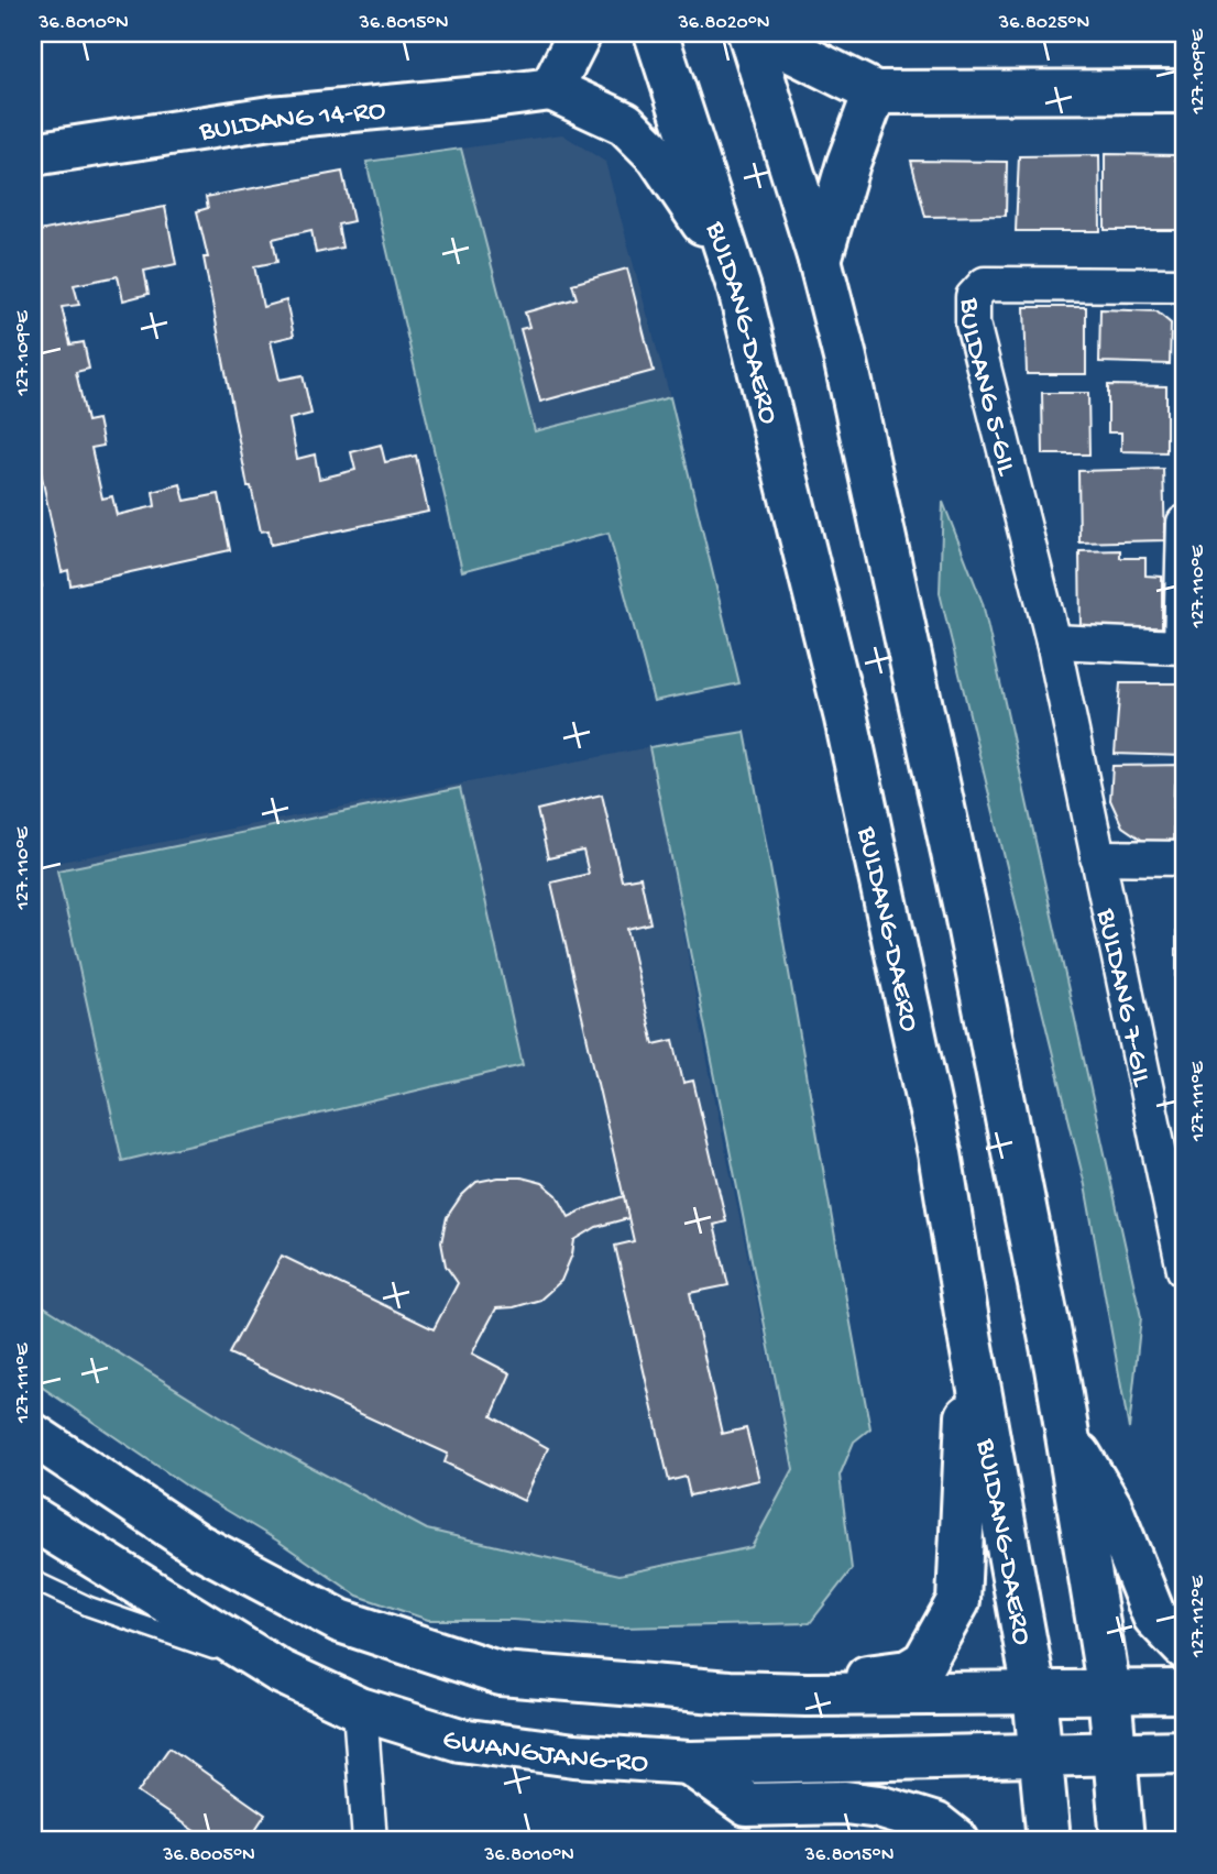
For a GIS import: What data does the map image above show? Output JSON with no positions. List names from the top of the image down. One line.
{"streets":{"main road":["BULDANG 14-RO","BULDANG-DAERO","GWANGJANG-RO"],"street":["BULDANG 5-GIL","BULDANG 7-GIL"]},"crossings":[["BULDANG-DAERO","GWANGJANG-RO"],["BULDANG 5-GIL","BULDANG 7-GIL"]],"coordinates":["36.8010°N","36.8015°N","36.8020°N","36.8025°N","127.109°E","127.110°E","127.111°E","127.112°E","36.8005°N"]}
